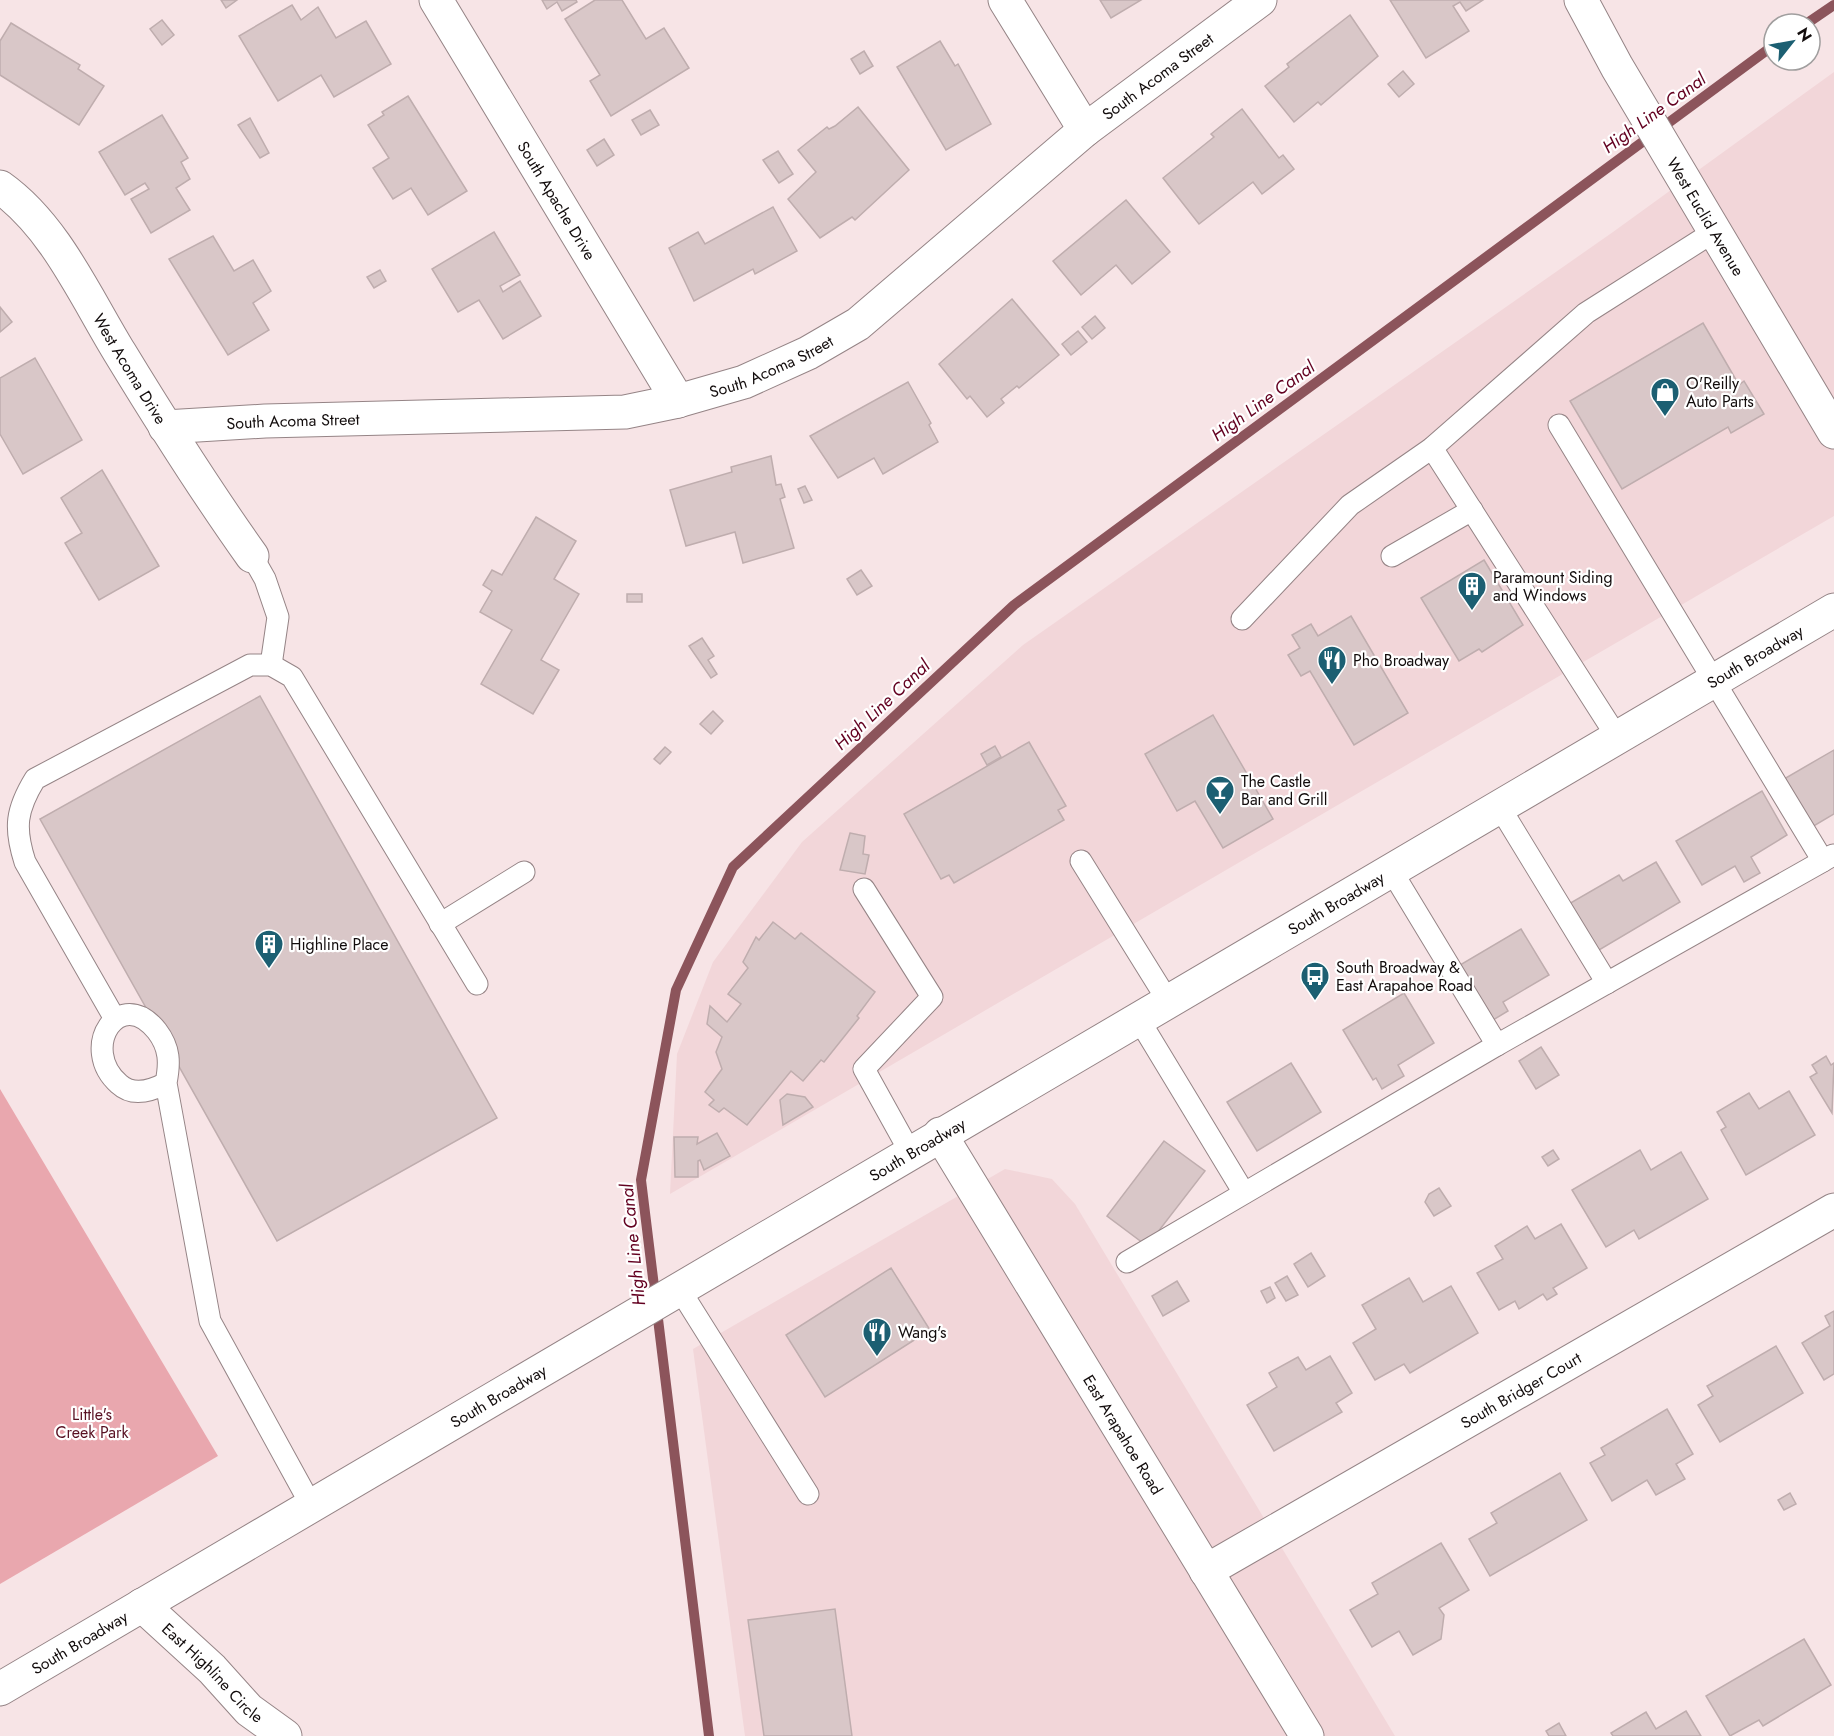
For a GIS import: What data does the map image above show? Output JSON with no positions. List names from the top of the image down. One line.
{"streets":{"street":["South Acoma Street","South Apache Drive","West Euclid Avenue","West Acoma Drive","South Broadway","South Bridger Court","East Arapahoe Road","East Highline Circle"]},"crossings":[["South Acoma Street","South Apache Drive"],["South Acoma Street","West Acoma Drive"],["South Broadway","East Arapahoe Road"],["South Broadway","East Highline Circle"],["South Bridger Court","East Arapahoe Road"]],"water":["High Line Canal"],"parks":["Little's Creek Park"],"places":{"shop":["O'Reilly Auto Parts"],"building":["Paramount Siding and Windows","Highline Place"],"restaurant":["Pho Broadway","Wang's"],"bar":["The Castle Bar and Grill"],"bus stop":["South Broadway & East Arapahoe Road"]},"north":"top right"}
